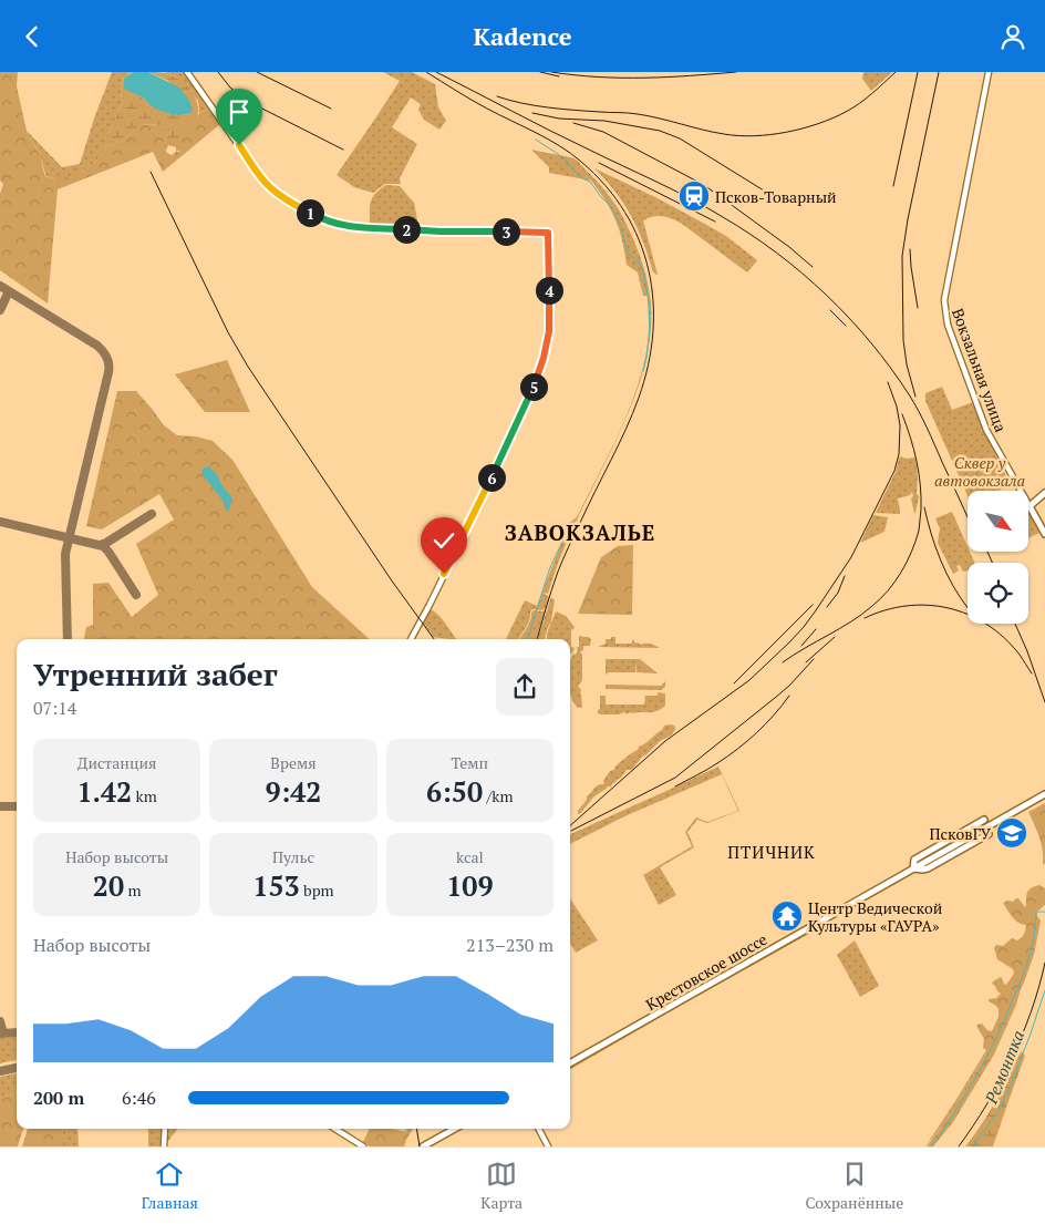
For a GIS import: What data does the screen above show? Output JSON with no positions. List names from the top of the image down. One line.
{"streets":{"main road":["Вокзальная улица","Крестовское шоссе"]},"districts":["ЗАВОКЗАЛЬЕ","ПТИЧНИК"],"water":["Ремонтка"],"parks":["Сквер у автовокзала"],"places":{"station":["Псков-Товарный"],"school or university":["ПсковГУ"],"temple":["Центр Ведической Культуры «ГАУРА»"]},"north":"bottom right","page":{"header":"Kadence","pins":["1","2","3","4","5","6"],"heading":["Утренний забег","07:14"],"stats":[["Дистанция","1.42 km"],["Время","9:42"],["Темп","6:50 /km"],["Набор высоты","20 m"],["Пульс","153 bpm"],["kcal","109"]],"chart":["Набор высоты","213–230 m"],"list":[{"name":"200 m","note":"6:46"}],"tabs":["Главная","Карта","Сохранённые"]}}
